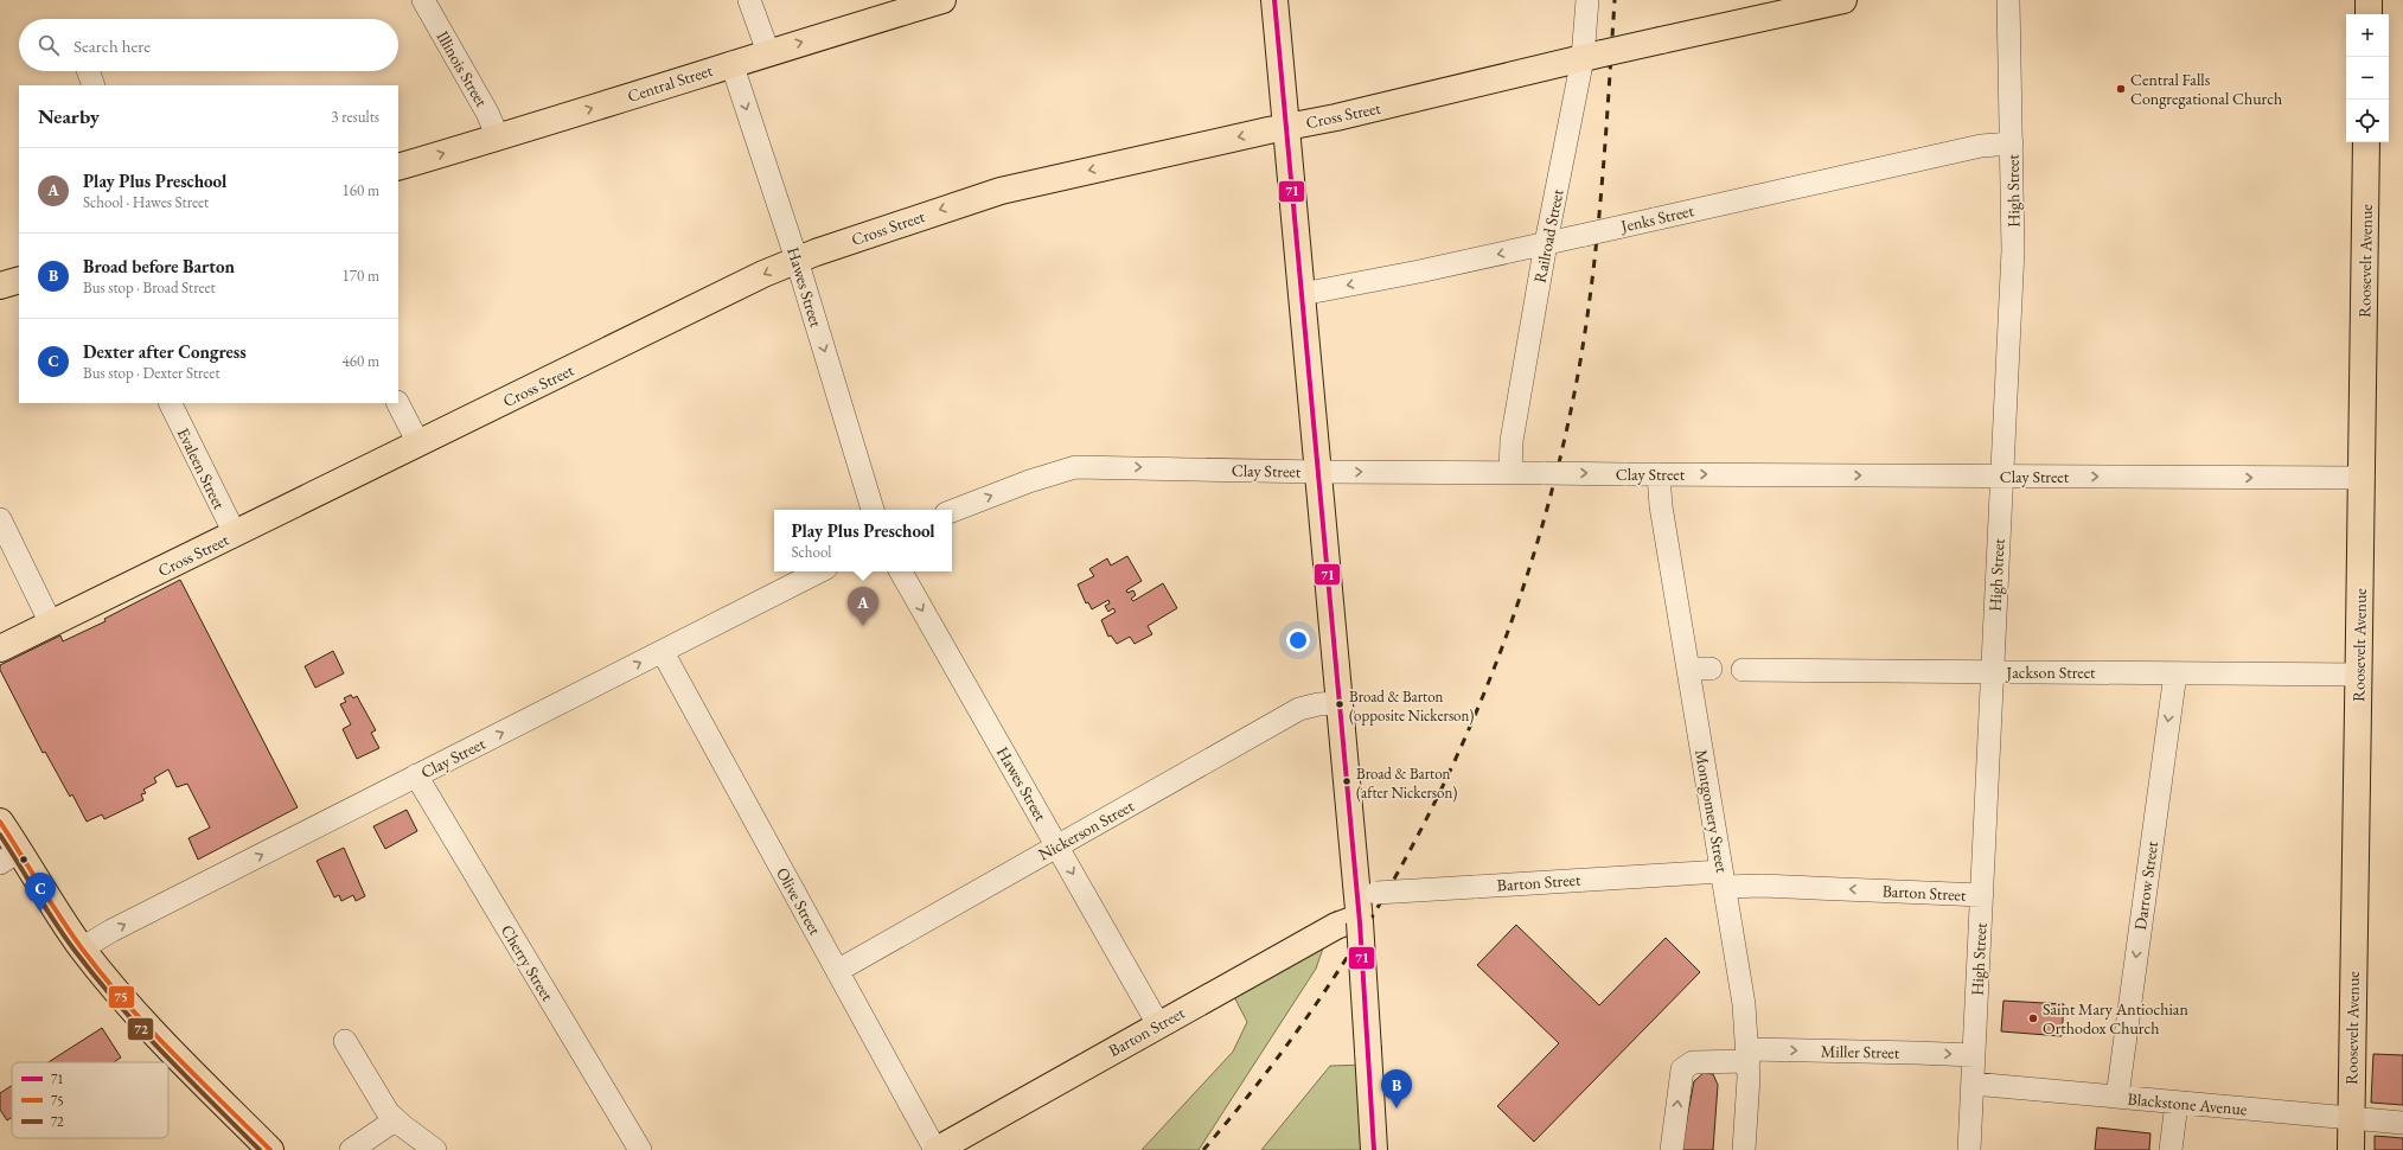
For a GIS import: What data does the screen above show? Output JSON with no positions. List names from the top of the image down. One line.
{"streets":{"main road":["Central Street","Cross Street","Roosevelt Avenue","Barton Street"],"street":["Illinois Street","High Street","Jenks Street","Railroad Street","Hawes Street","Evaleen Street","Clay Street","Jackson Street","Montgomery Street","Nickerson Street","Darrow Street","Olive Street","Cherry Street","Miller Street","Blackstone Avenue"]},"crossings":[["Illinois Street","Central Street"],["Central Street","Hawes Street"],["Cross Street","Railroad Street"],["Cross Street","Hawes Street"],["Cross Street","Evaleen Street"],["High Street","Jenks Street"],["High Street","Clay Street"],["High Street","Jackson Street"],["High Street","Barton Street"],["High Street","Miller Street"],["High Street","Blackstone Avenue"],["Jenks Street","Railroad Street"],["Railroad Street","Clay Street"],["Roosevelt Avenue","Clay Street"],["Roosevelt Avenue","Jackson Street"],["Roosevelt Avenue","Blackstone Avenue"],["Hawes Street","Nickerson Street"],["Hawes Street","Barton Street"],["Clay Street","Montgomery Street"],["Clay Street","Olive Street"],["Clay Street","Cherry Street"],["Jackson Street","Darrow Street"],["Montgomery Street","Barton Street"],["Montgomery Street","Miller Street"],["Nickerson Street","Olive Street"],["Barton Street","Olive Street"],["Darrow Street","Blackstone Avenue"]],"one_way":["Central Street","Cross Street","Hawes Street","Clay Street","Darrow Street","Miller Street"],"places":["Central Falls Congregational Church","Broad & Barton (opposite Nickerson)","Broad & Barton (after Nickerson)","Saint Mary Antiochian Orthodox Church"],"lines":["transit line 71","transit line 75","transit line 72"],"legend":["71","75","72"],"page":{"map_buttons":["+","−"],"search":"Search here","heading":["Nearby","3 results"],"list":[{"mark":"A","name":"Play Plus Preschool","note":"School · Hawes Street","value":"160 m"},{"mark":"B","name":"Broad before Barton","note":"Bus stop · Broad Street","value":"170 m"},{"mark":"C","name":"Dexter after Congress","note":"Bus stop · Dexter Street","value":"460 m"}],"popup":["Play Plus Preschool","School"],"pins":["A","C","B"]}}
